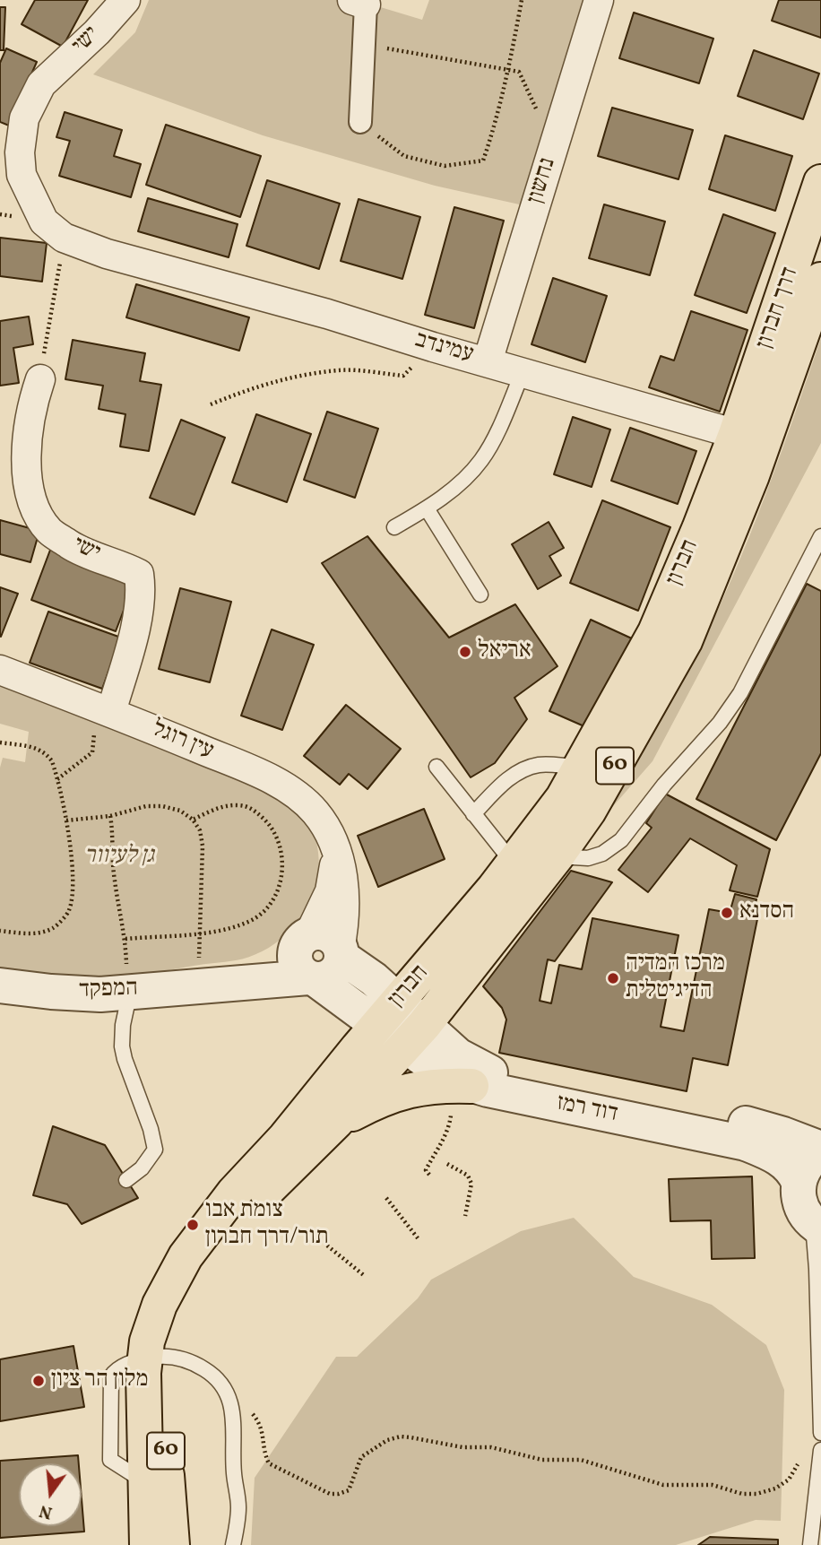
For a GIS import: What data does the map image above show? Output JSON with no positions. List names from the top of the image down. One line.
{"streets":{"highway":["דרך חברון","חברון","60"],"street":["ישי","נחשון","עמינדב","עין רוגל","המפקד","דוד רמז"]},"crossings":[["ישי","עמינדב"],["ישי","עין רוגל"],["נחשון","עמינדב"],["דרך חברון","עמינדב"],["דרך חברון","חברון"],["עמינדב","חברון"],["חברון","דוד רמז"],["עין רוגל","המפקד"]],"parks":["גן לעיוור"],"places":["אריאל","הסדנא","מרכז המדיה הדיגיטלית","צומת אבו תור/דרך חברון","מלון הר ציון"],"north":"bottom"}
